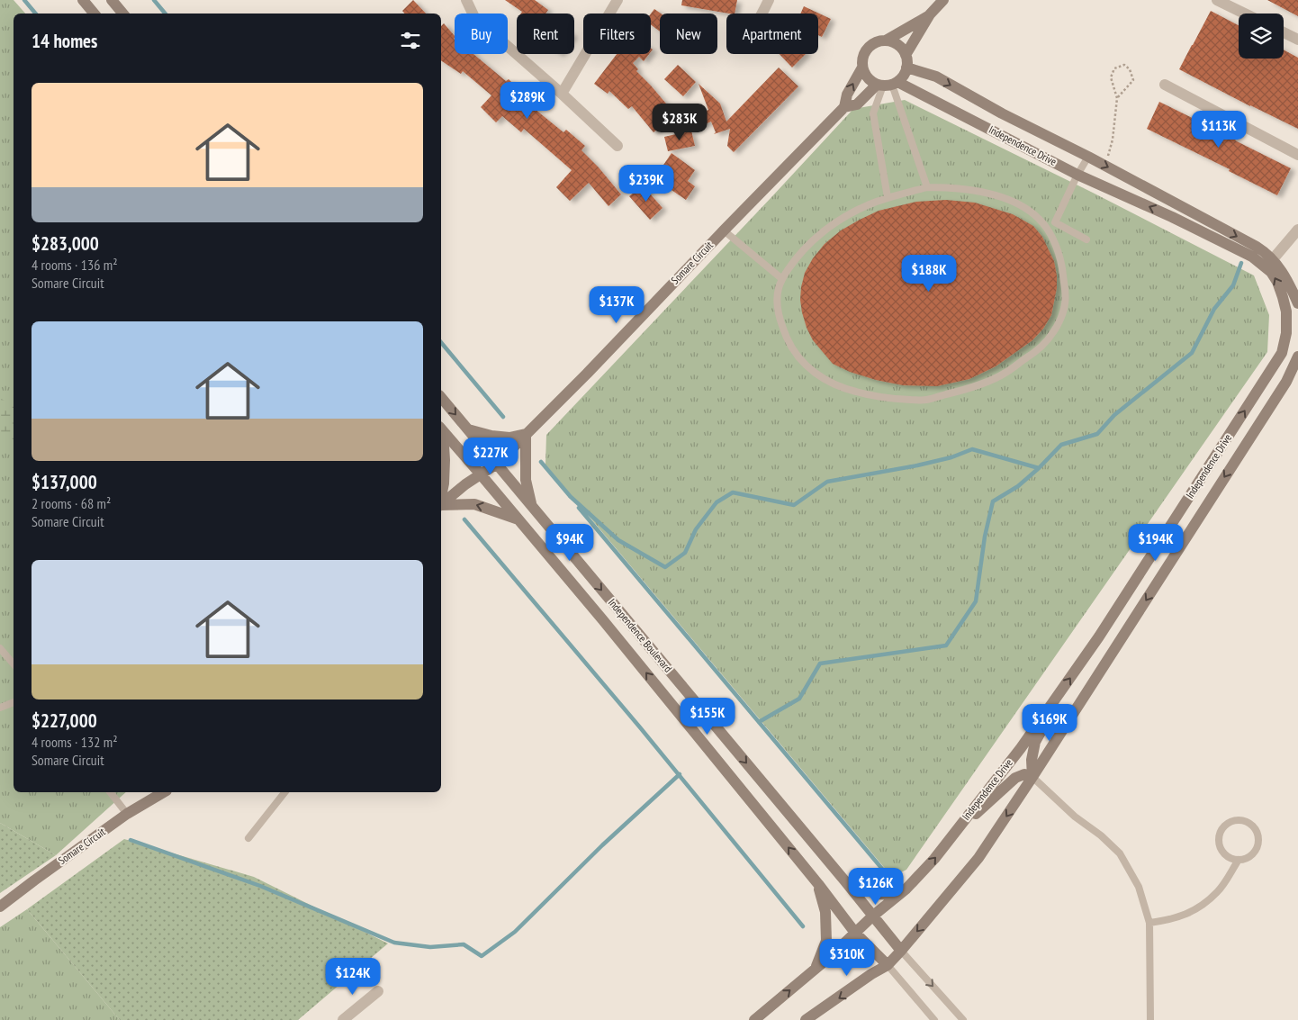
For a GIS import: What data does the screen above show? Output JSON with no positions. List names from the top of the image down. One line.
{"streets":{"street":["Independence Drive","Somare Circuit","Independence Boulevard"]},"crossings":[["Independence Drive","Somare Circuit"],["Independence Drive","Independence Boulevard"],["Somare Circuit","Independence Boulevard"]],"page":{"chip":["Buy","Rent","Filters","New","Apartment"],"heading":"14 homes","list":[{"name":"$283,000","note":"4 rooms · 136 m² · Somare Circuit"},{"name":"$137,000","note":"2 rooms · 68 m² · Somare Circuit"},{"name":"$227,000","note":"4 rooms · 132 m² · Somare Circuit"}],"price":["$289K","$283K","$113K","$239K","$188K","$137K","$227K","$94K","$194K","$155K","$169K","$126K","$310K","$124K"]}}
